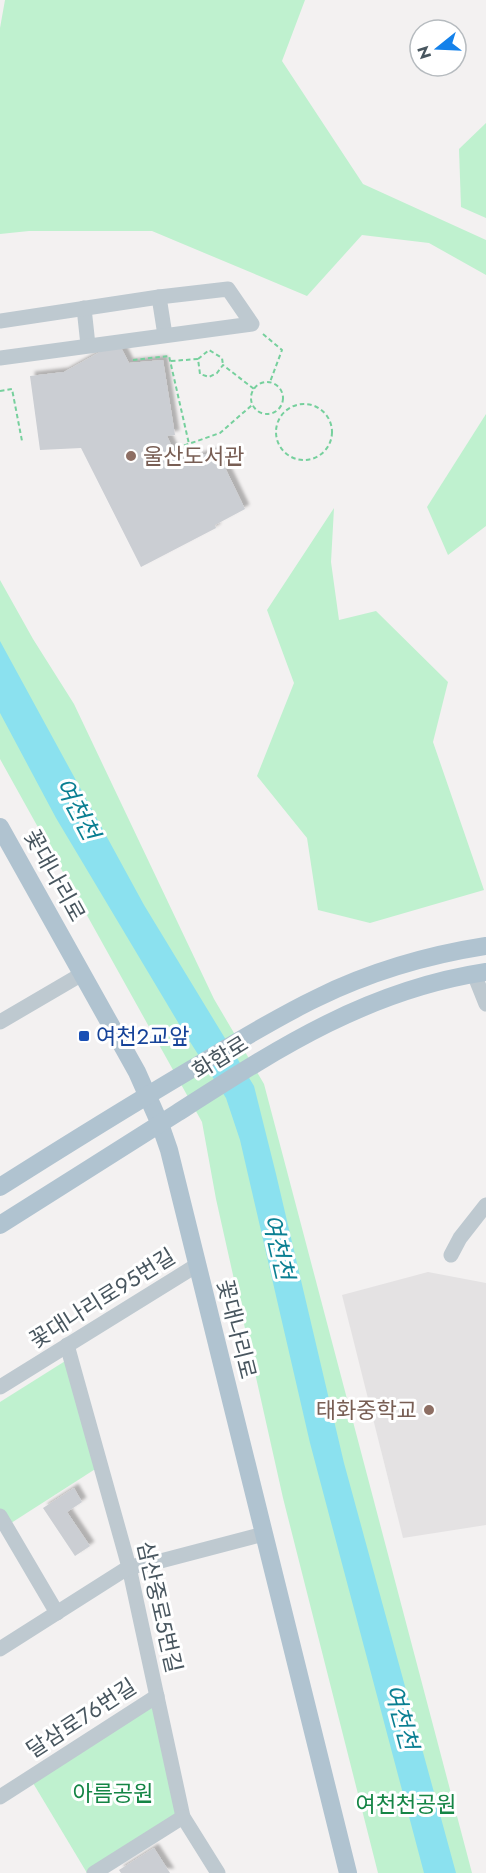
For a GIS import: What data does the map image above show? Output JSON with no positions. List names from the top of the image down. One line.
{"streets":{"main road":["꽃대나리로","화합로"],"street":["꽃대나리로95번길","삼산중로5번길","달삼로76번길"]},"crossings":[["꽃대나리로","화합로"],["꽃대나리로","꽃대나리로95번길"],["꽃대나리로95번길","삼산중로5번길"],["삼산중로5번길","달삼로76번길"]],"water":["여천천"],"parks":["아름공원","여천천공원"],"places":{"other":["울산도서관","태화중학교"],"transit":["여천2교앞"]},"north":"left"}
